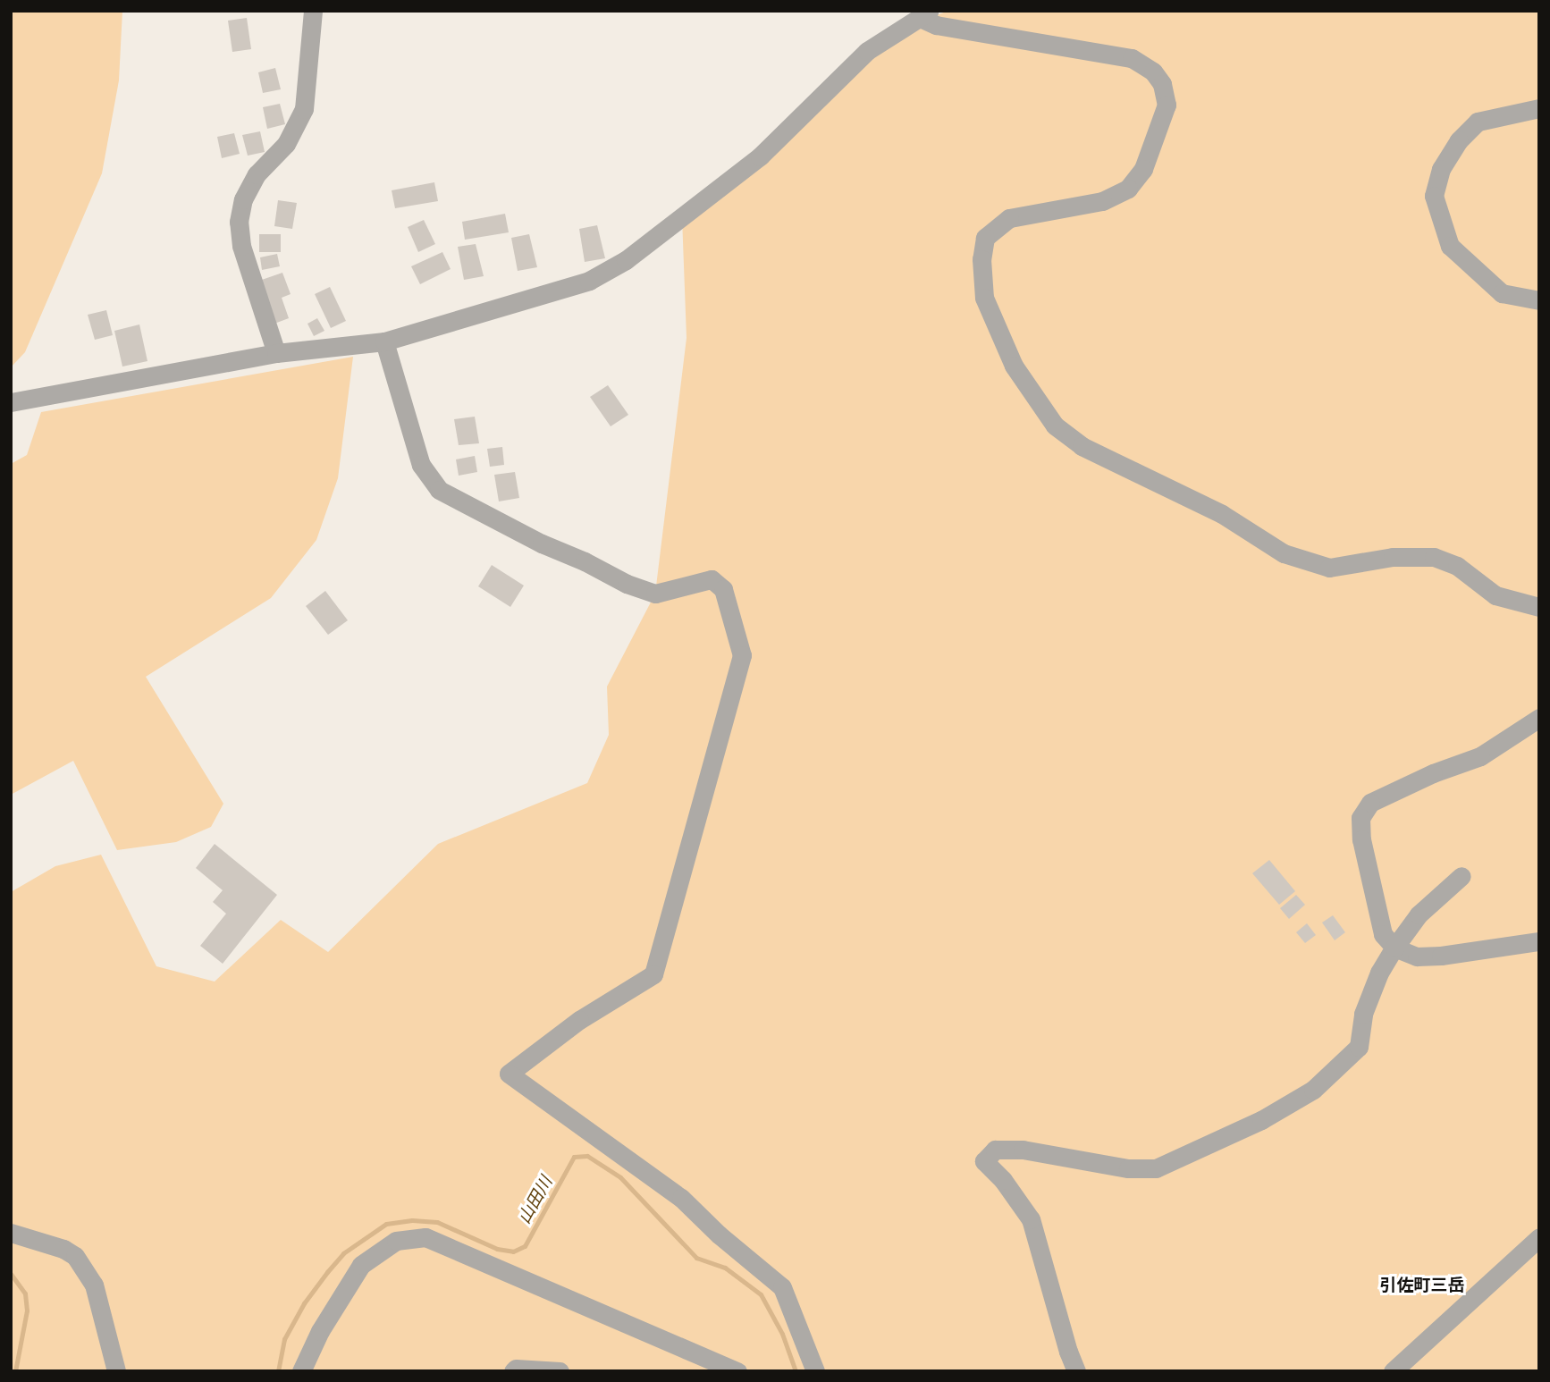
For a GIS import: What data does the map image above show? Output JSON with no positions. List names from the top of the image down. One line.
{"districts":["引佐町三岳"],"water":["山田川"]}
